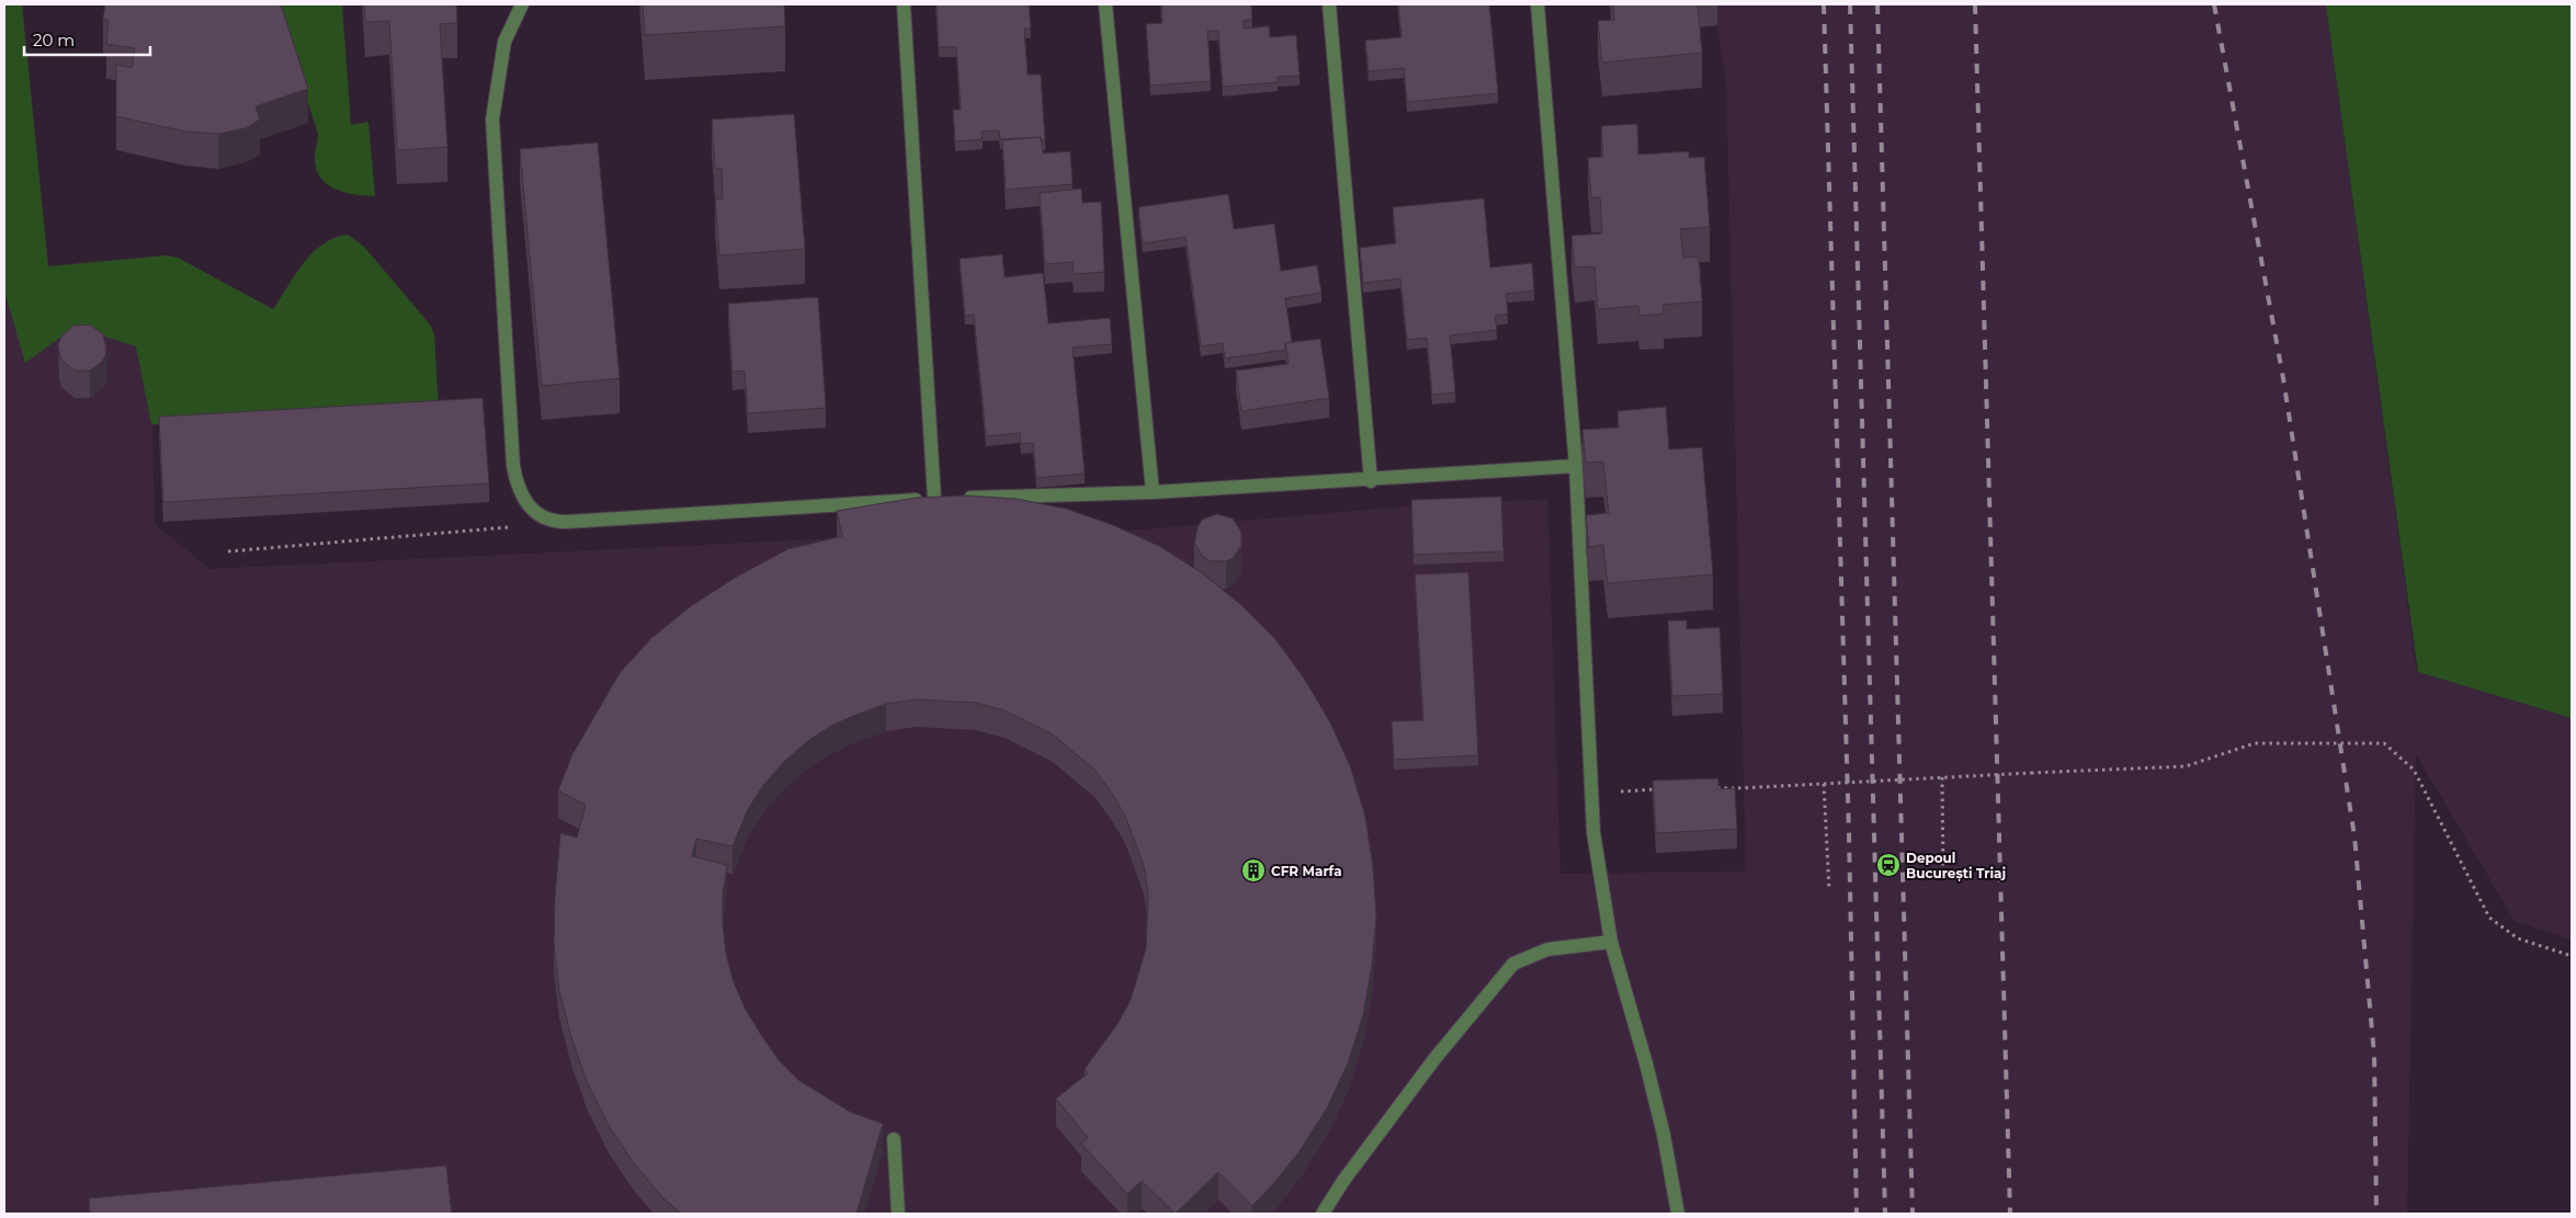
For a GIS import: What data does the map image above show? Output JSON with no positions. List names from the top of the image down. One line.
{"places":{"station":["Depoul București Triaj"],"building":["CFR Marfa"]},"scale_bar":"20 m"}
